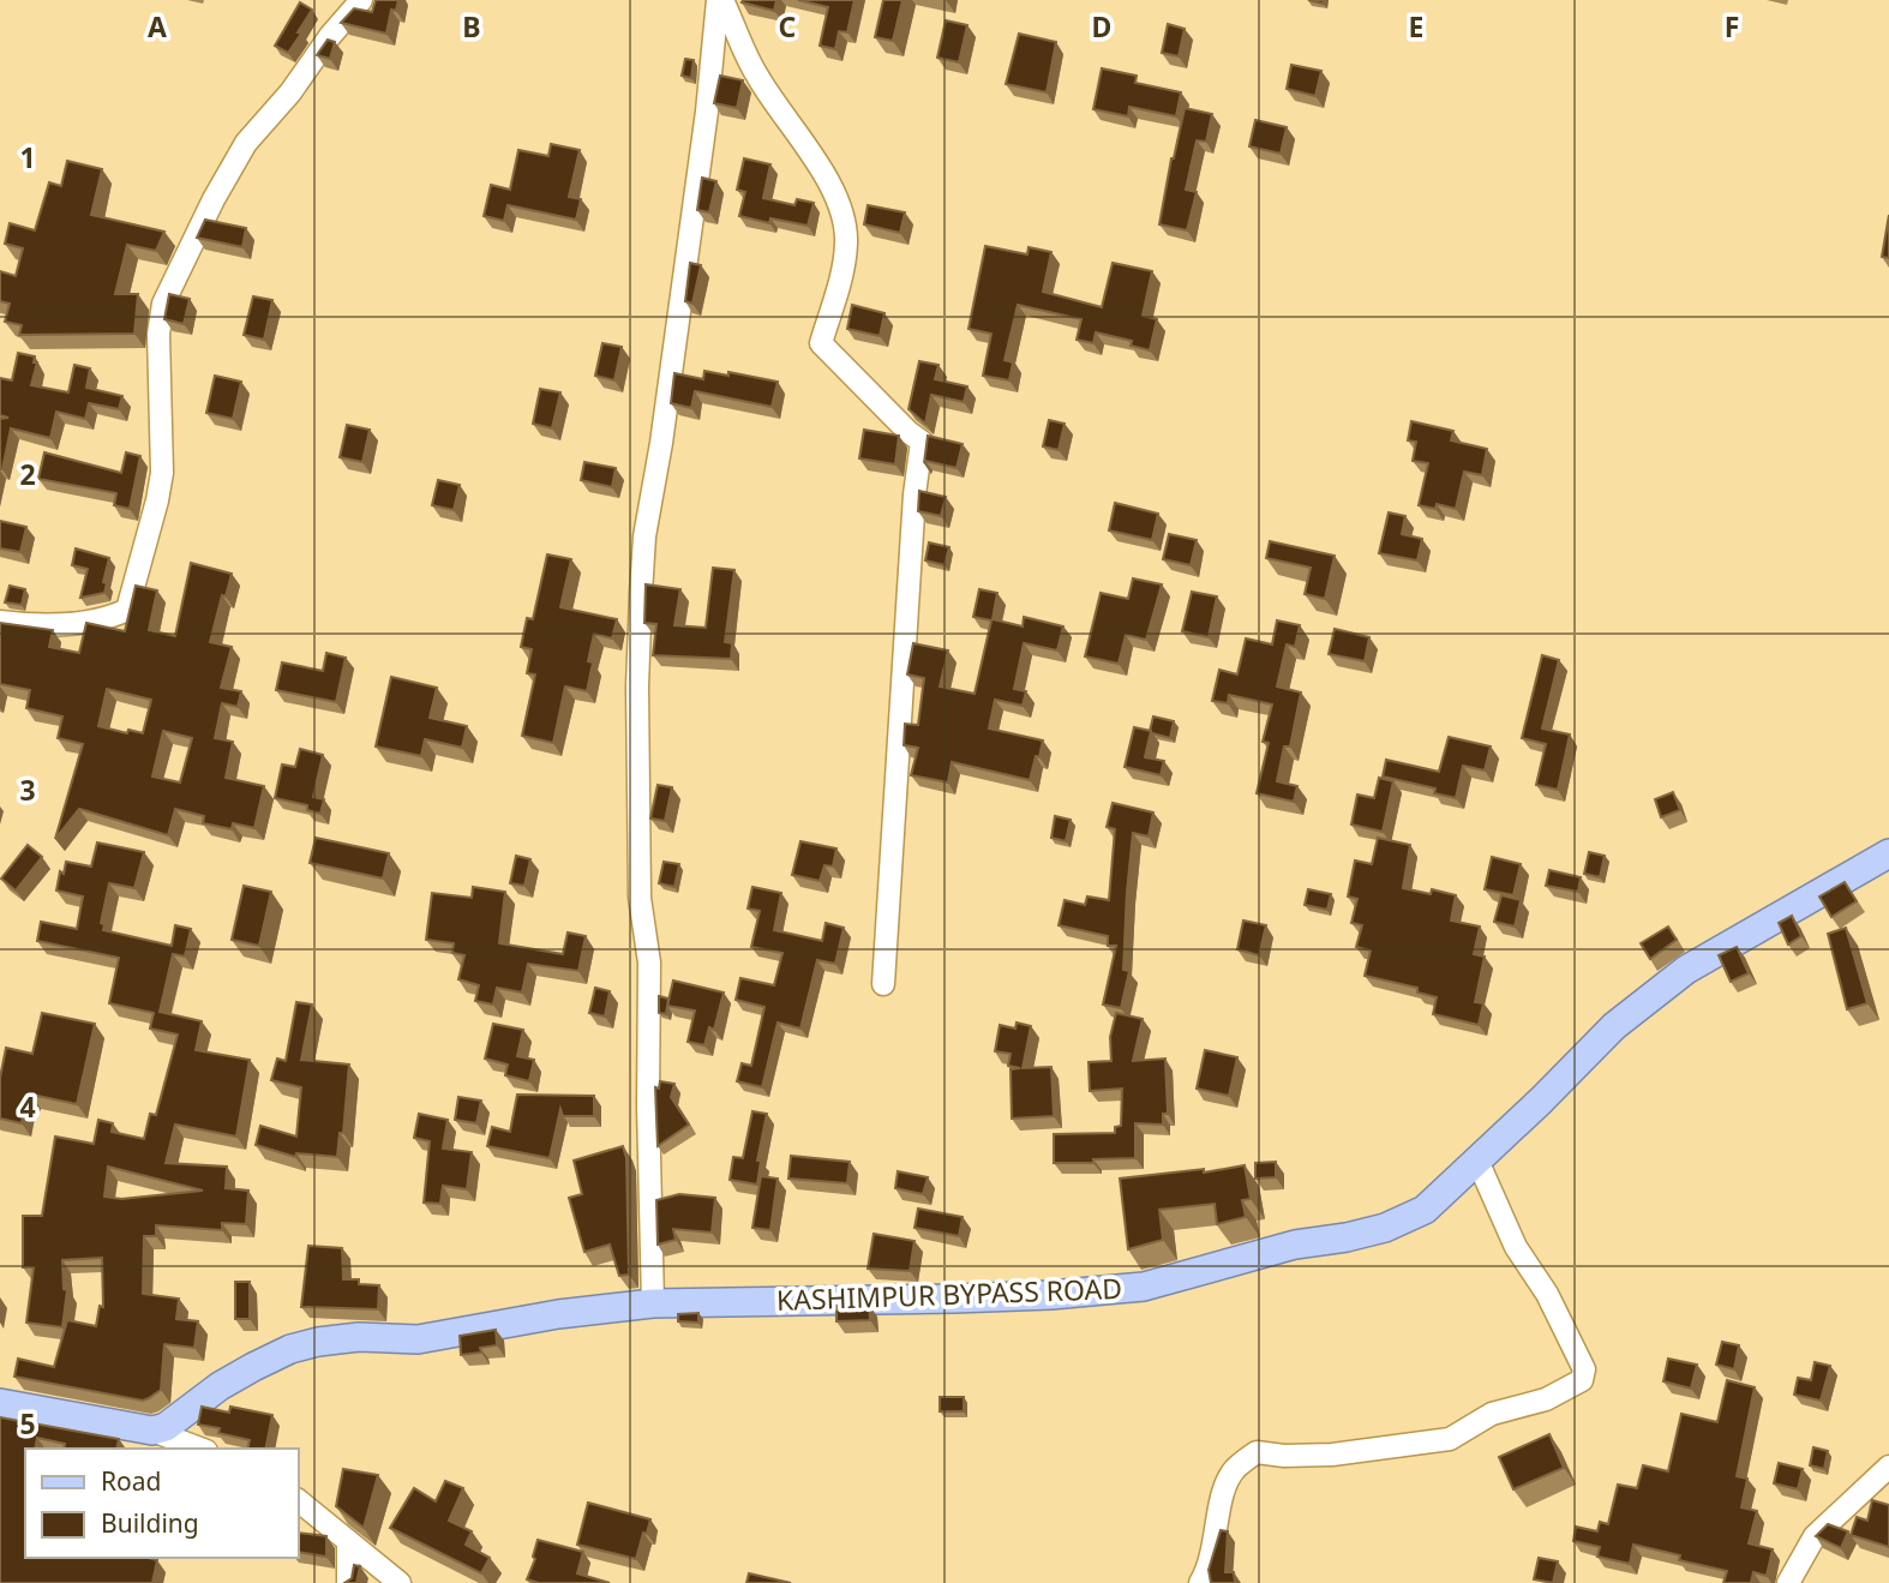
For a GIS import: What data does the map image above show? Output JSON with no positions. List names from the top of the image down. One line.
{"streets":{"main road":["KASHIMPUR BYPASS ROAD"]},"legend":["Road","Building"],"grid":{"columns":["A","B","C","D","E","F"],"rows":["1","2","3","4","5"]}}
